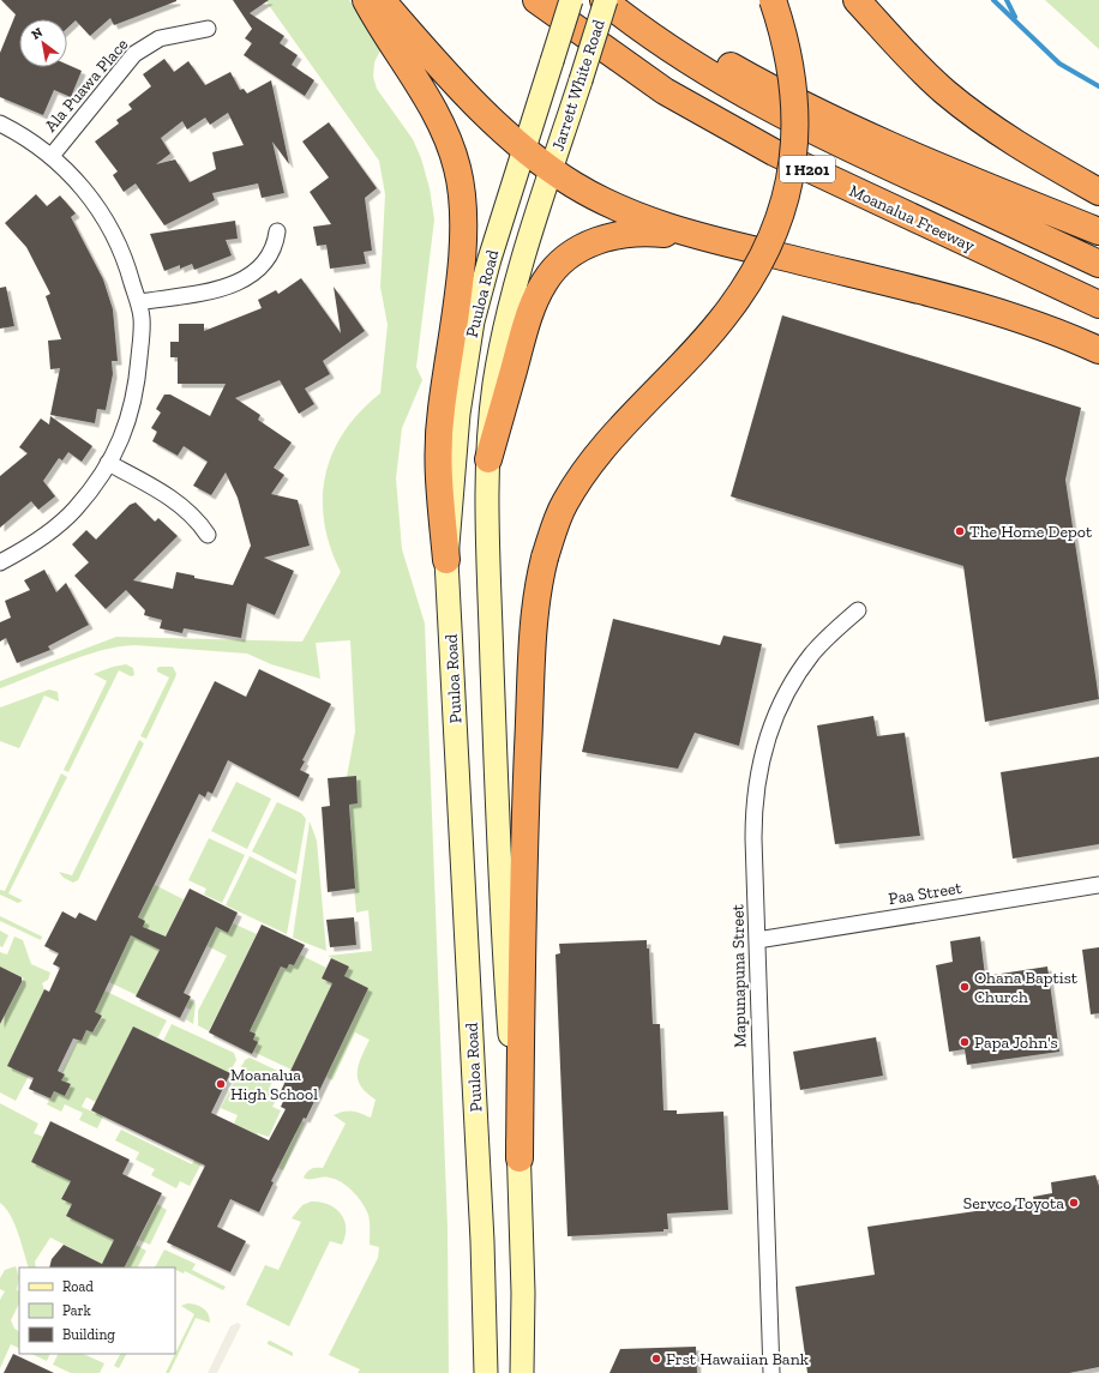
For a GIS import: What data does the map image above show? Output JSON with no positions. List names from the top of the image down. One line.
{"streets":{"highway":["I H201","Moanalua Freeway"],"main road":["Jarrett White Road","Puuloa Road"],"street":["Ala Puawa Place","Paa Street","Mapunapuna Street"]},"crossings":[["Jarrett White Road","I H201"],["Jarrett White Road","Puuloa Road"],["Paa Street","Mapunapuna Street"]],"places":["The Home Depot","Ohana Baptist Church","Papa John's","Moanalua High School","Servco Toyota","Frst Hawaiian Bank"],"legend":["Road","Park","Building"],"north":"top left"}
